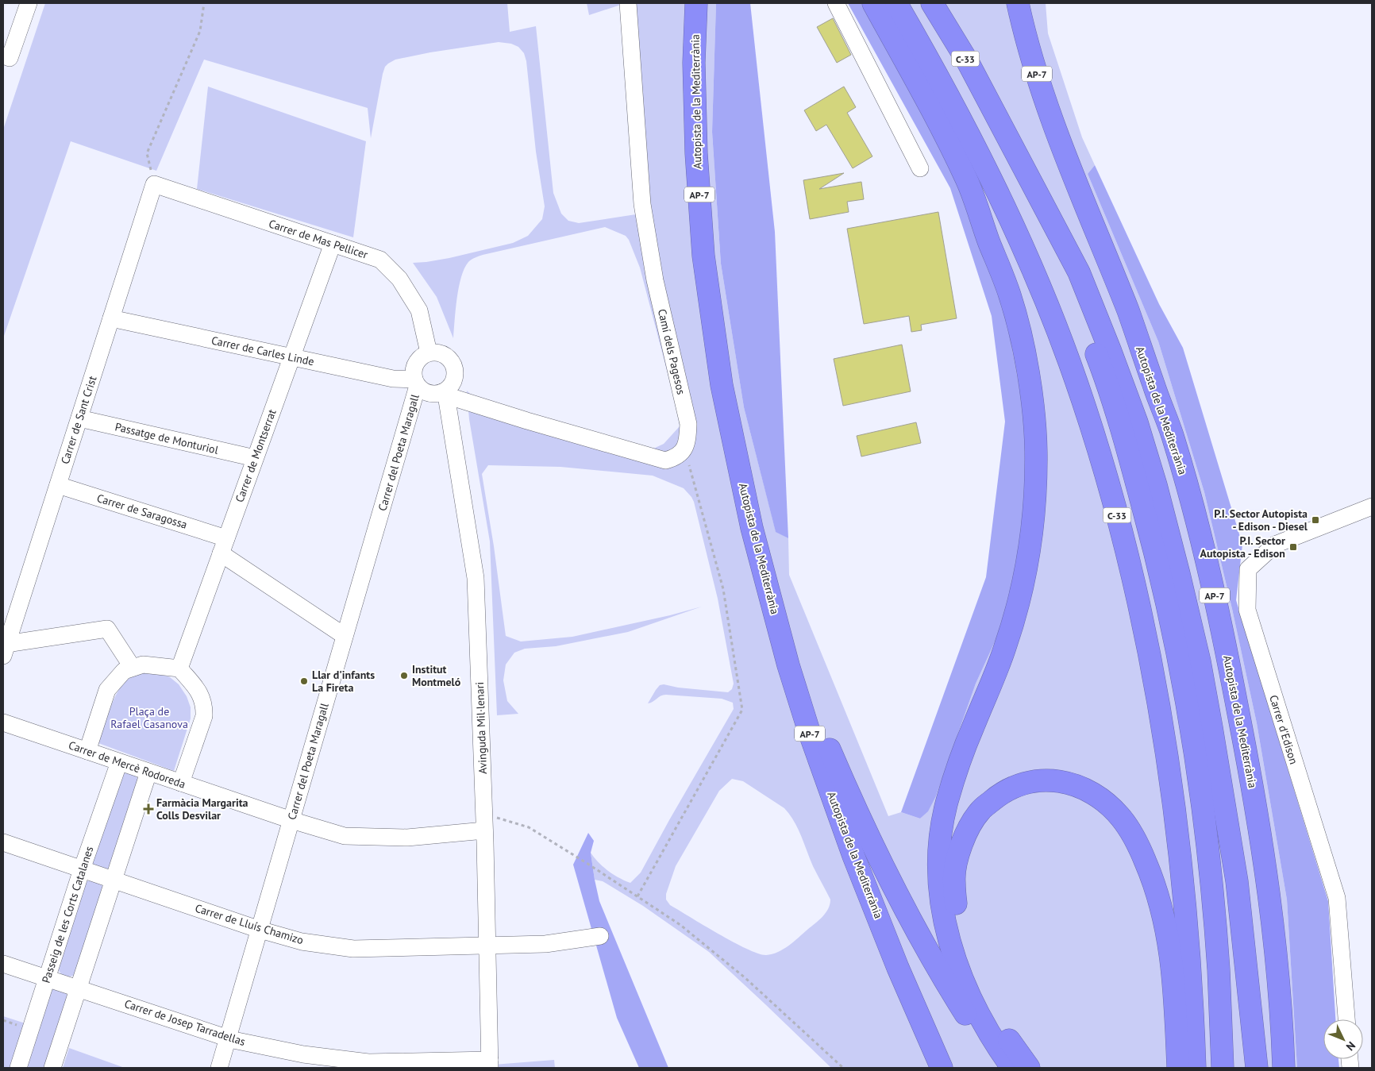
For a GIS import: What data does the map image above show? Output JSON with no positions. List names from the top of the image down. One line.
{"streets":{"highway":["C-33","AP-7","Autopista de la Mediterrània"],"street":["Carrer de Mas Pellicer","Carrer de Carles Linde","Camí dels Pagesos","Carrer de Sant Crist","Passatge de Monturiol","Carrer del Poeta Maragall","Carrer de Montserrat","Carrer de Saragossa","Avinguda Mil·lenari","Carrer d'Edison","Carrer de Mercè Rodoreda","Passeig de les Corts Catalanes","Carrer de Lluís Chamizo","Carrer de Josep Tarradellas"]},"crossings":[["Carrer de Mas Pellicer","Carrer de Carles Linde"],["Carrer de Mas Pellicer","Carrer de Sant Crist"],["Carrer de Mas Pellicer","Carrer del Poeta Maragall"],["Carrer de Mas Pellicer","Carrer de Montserrat"],["Carrer de Mas Pellicer","Avinguda Mil·lenari"],["Carrer de Carles Linde","Carrer de Sant Crist"],["Carrer de Carles Linde","Carrer del Poeta Maragall"],["Carrer de Carles Linde","Carrer de Montserrat"],["Carrer de Carles Linde","Avinguda Mil·lenari"],["Carrer de Sant Crist","Passatge de Monturiol"],["Carrer de Sant Crist","Carrer de Saragossa"],["Passatge de Monturiol","Carrer de Montserrat"],["Carrer del Poeta Maragall","Carrer de Saragossa"],["Carrer del Poeta Maragall","Avinguda Mil·lenari"],["Carrer del Poeta Maragall","Carrer de Mercè Rodoreda"],["Carrer del Poeta Maragall","Carrer de Lluís Chamizo"],["Carrer del Poeta Maragall","Carrer de Josep Tarradellas"],["Carrer de Montserrat","Carrer de Saragossa"],["Carrer de Montserrat","Carrer de Mercè Rodoreda"],["Carrer de Montserrat","Passeig de les Corts Catalanes"],["Avinguda Mil·lenari","Carrer de Mercè Rodoreda"],["Avinguda Mil·lenari","Carrer de Lluís Chamizo"],["Avinguda Mil·lenari","Carrer de Josep Tarradellas"],["Carrer de Mercè Rodoreda","Passeig de les Corts Catalanes"],["Passeig de les Corts Catalanes","Carrer de Lluís Chamizo"],["Passeig de les Corts Catalanes","Carrer de Josep Tarradellas"]],"parks":["Plaça de Rafael Casanova"],"places":{"transit":["P.I. Sector Autopista - Edison - Diesel","P.I. Sector Autopista - Edison"],"other":["Institut Montmeló","Llar d'infants La Fireta"],"health":["Farmàcia Margarita Colls Desvilar"]},"north":"bottom right"}
